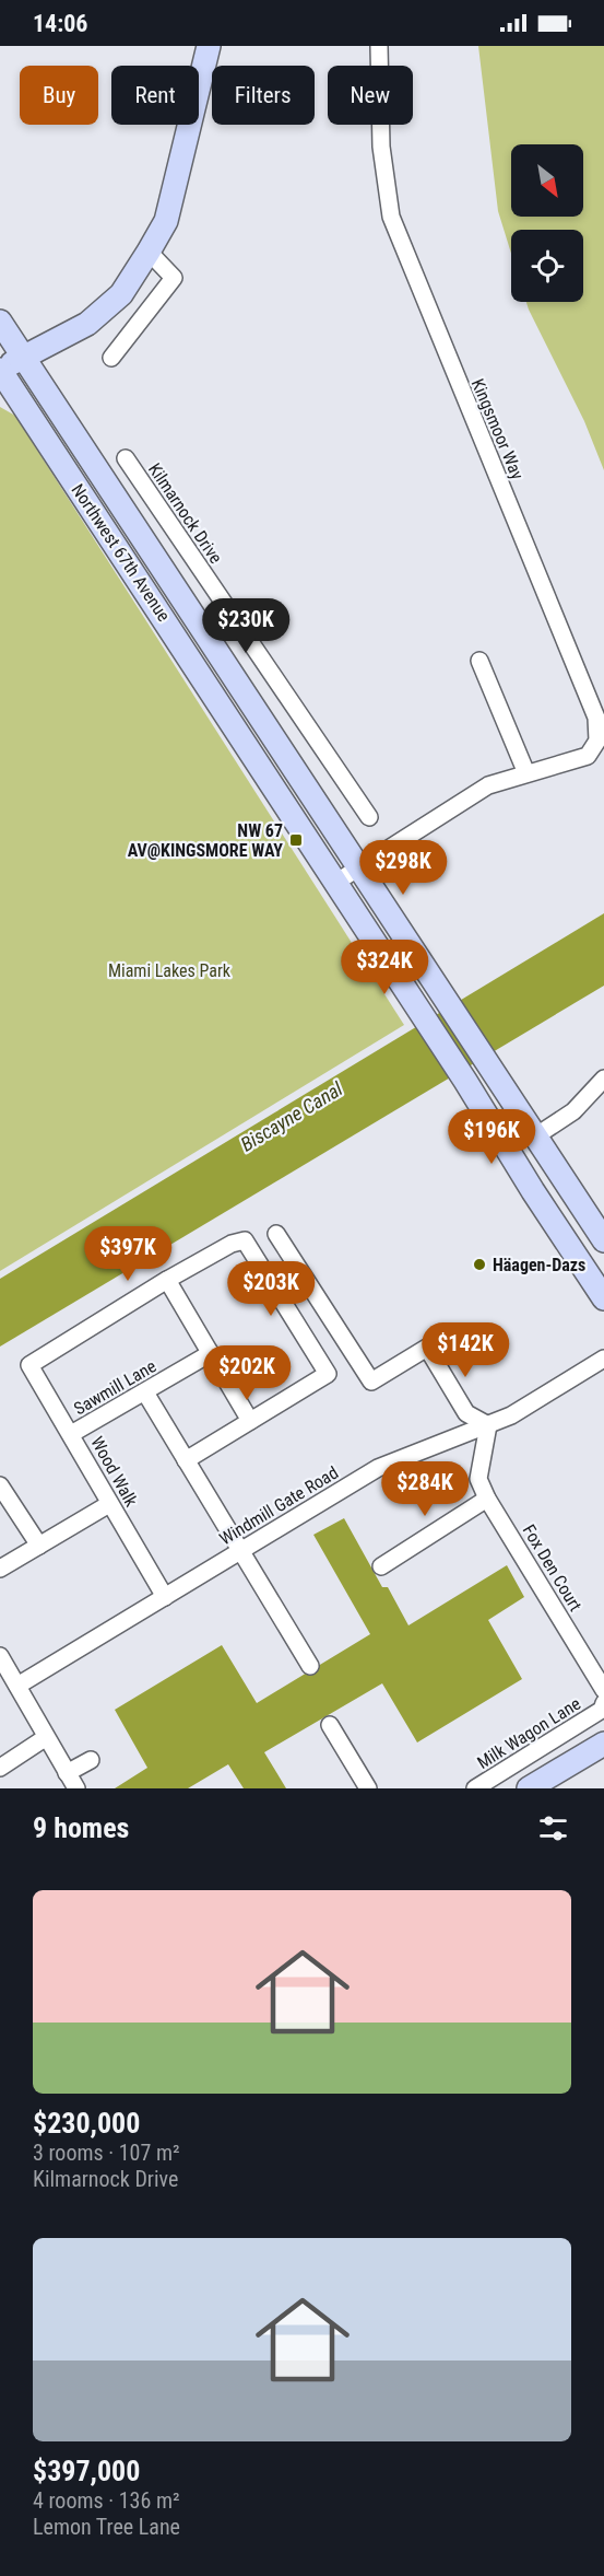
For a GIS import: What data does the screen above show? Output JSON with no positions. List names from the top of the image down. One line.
{"streets":{"main road":["Northwest 67th Avenue"],"street":["Kingsmoor Way","Kilmarnock Drive","Sawmill Lane","Wood Walk","Windmill Gate Road","Fox Den Court","Milk Wagon Lane"]},"crossings":[["Kingsmoor Way","Northwest 67th Avenue"],["Sawmill Lane","Wood Walk"],["Wood Walk","Windmill Gate Road"],["Windmill Gate Road","Fox Den Court"]],"water":["Biscayne Canal"],"parks":["Miami Lakes Park"],"places":{"transit":["NW 67 AV@KINGSMORE WAY"],"other":["Häagen-Dazs"]},"north":"bottom right","page":{"status":"14:06","chip":["Buy","Rent","Filters","New"],"price":["$230K","$298K","$324K","$196K","$397K","$203K","$142K","$202K","$284K"],"heading":"9 homes","list":[{"name":"$230,000","note":"3 rooms · 107 m² · Kilmarnock Drive"},{"name":"$397,000","note":"4 rooms · 136 m² · Lemon Tree Lane"}]}}
